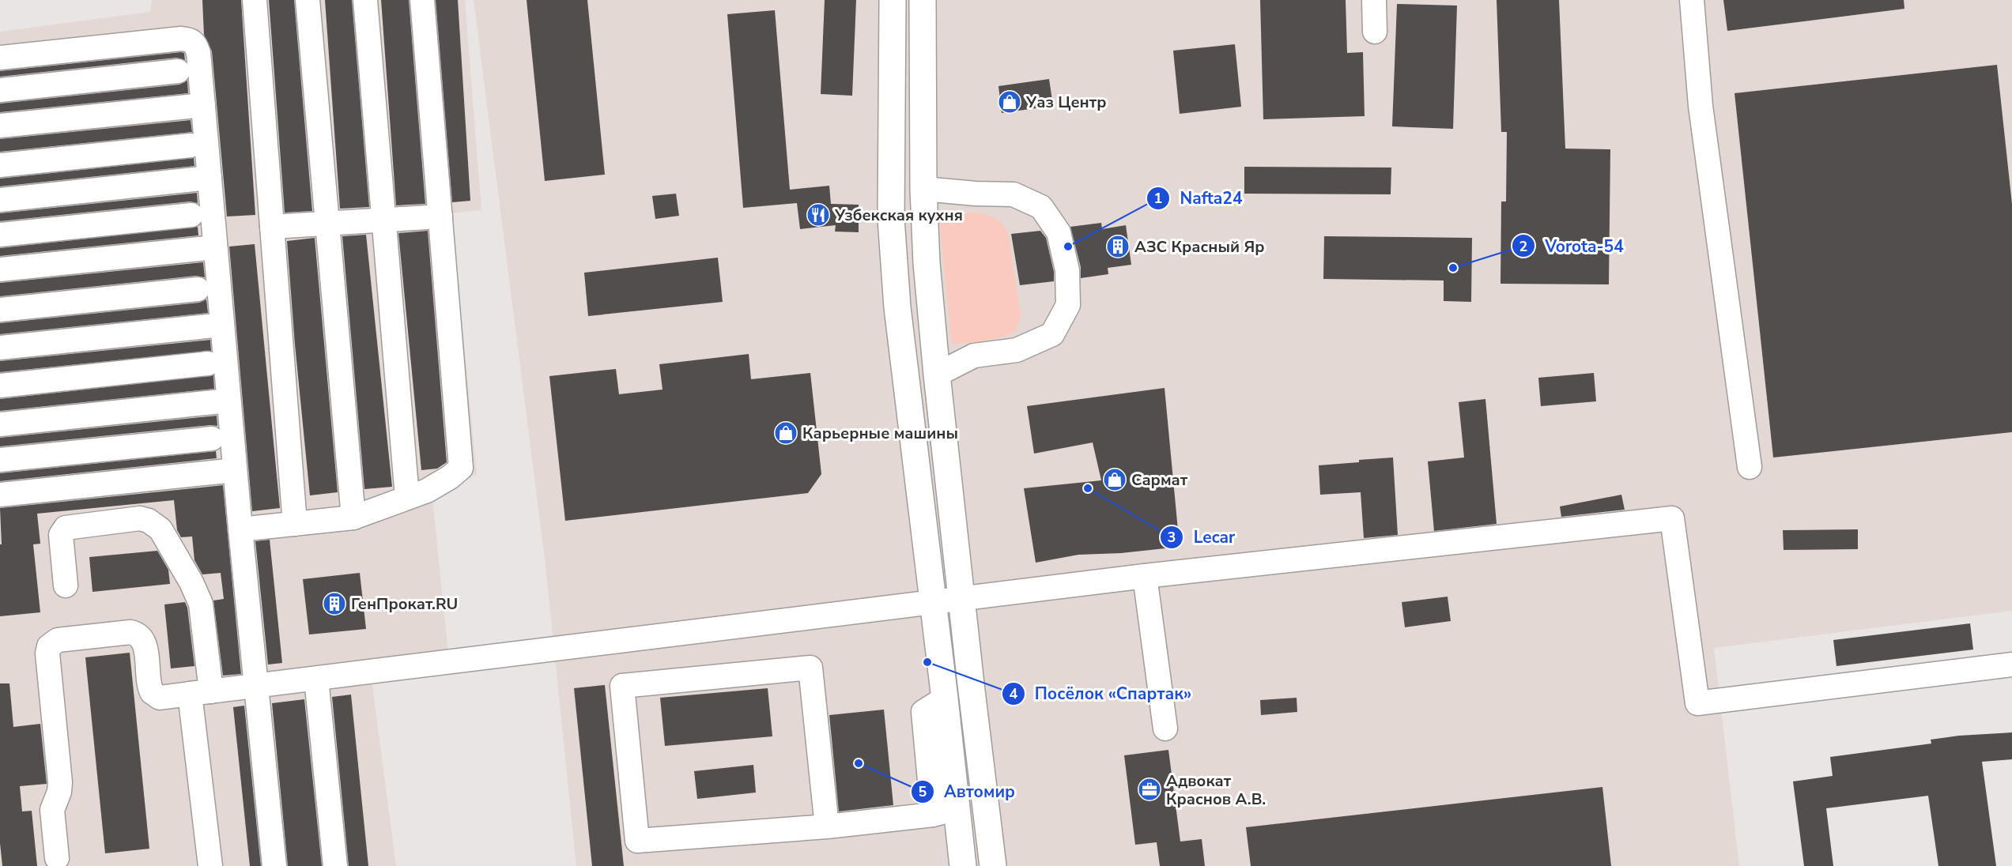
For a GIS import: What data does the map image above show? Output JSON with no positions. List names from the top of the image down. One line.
{"places":{"shop":["Уаз Центр","Карьерные машины","Сармат"],"restaurant":["Узбекская кухня"],"other":["Nafta24","Vorota-54","Lecar","Посёлок «Спартак»","Автомир"],"building":["АЗС Красный Яр","ГенПрокат.RU"],"office":["Адвокат Краснов А.В."]}}
